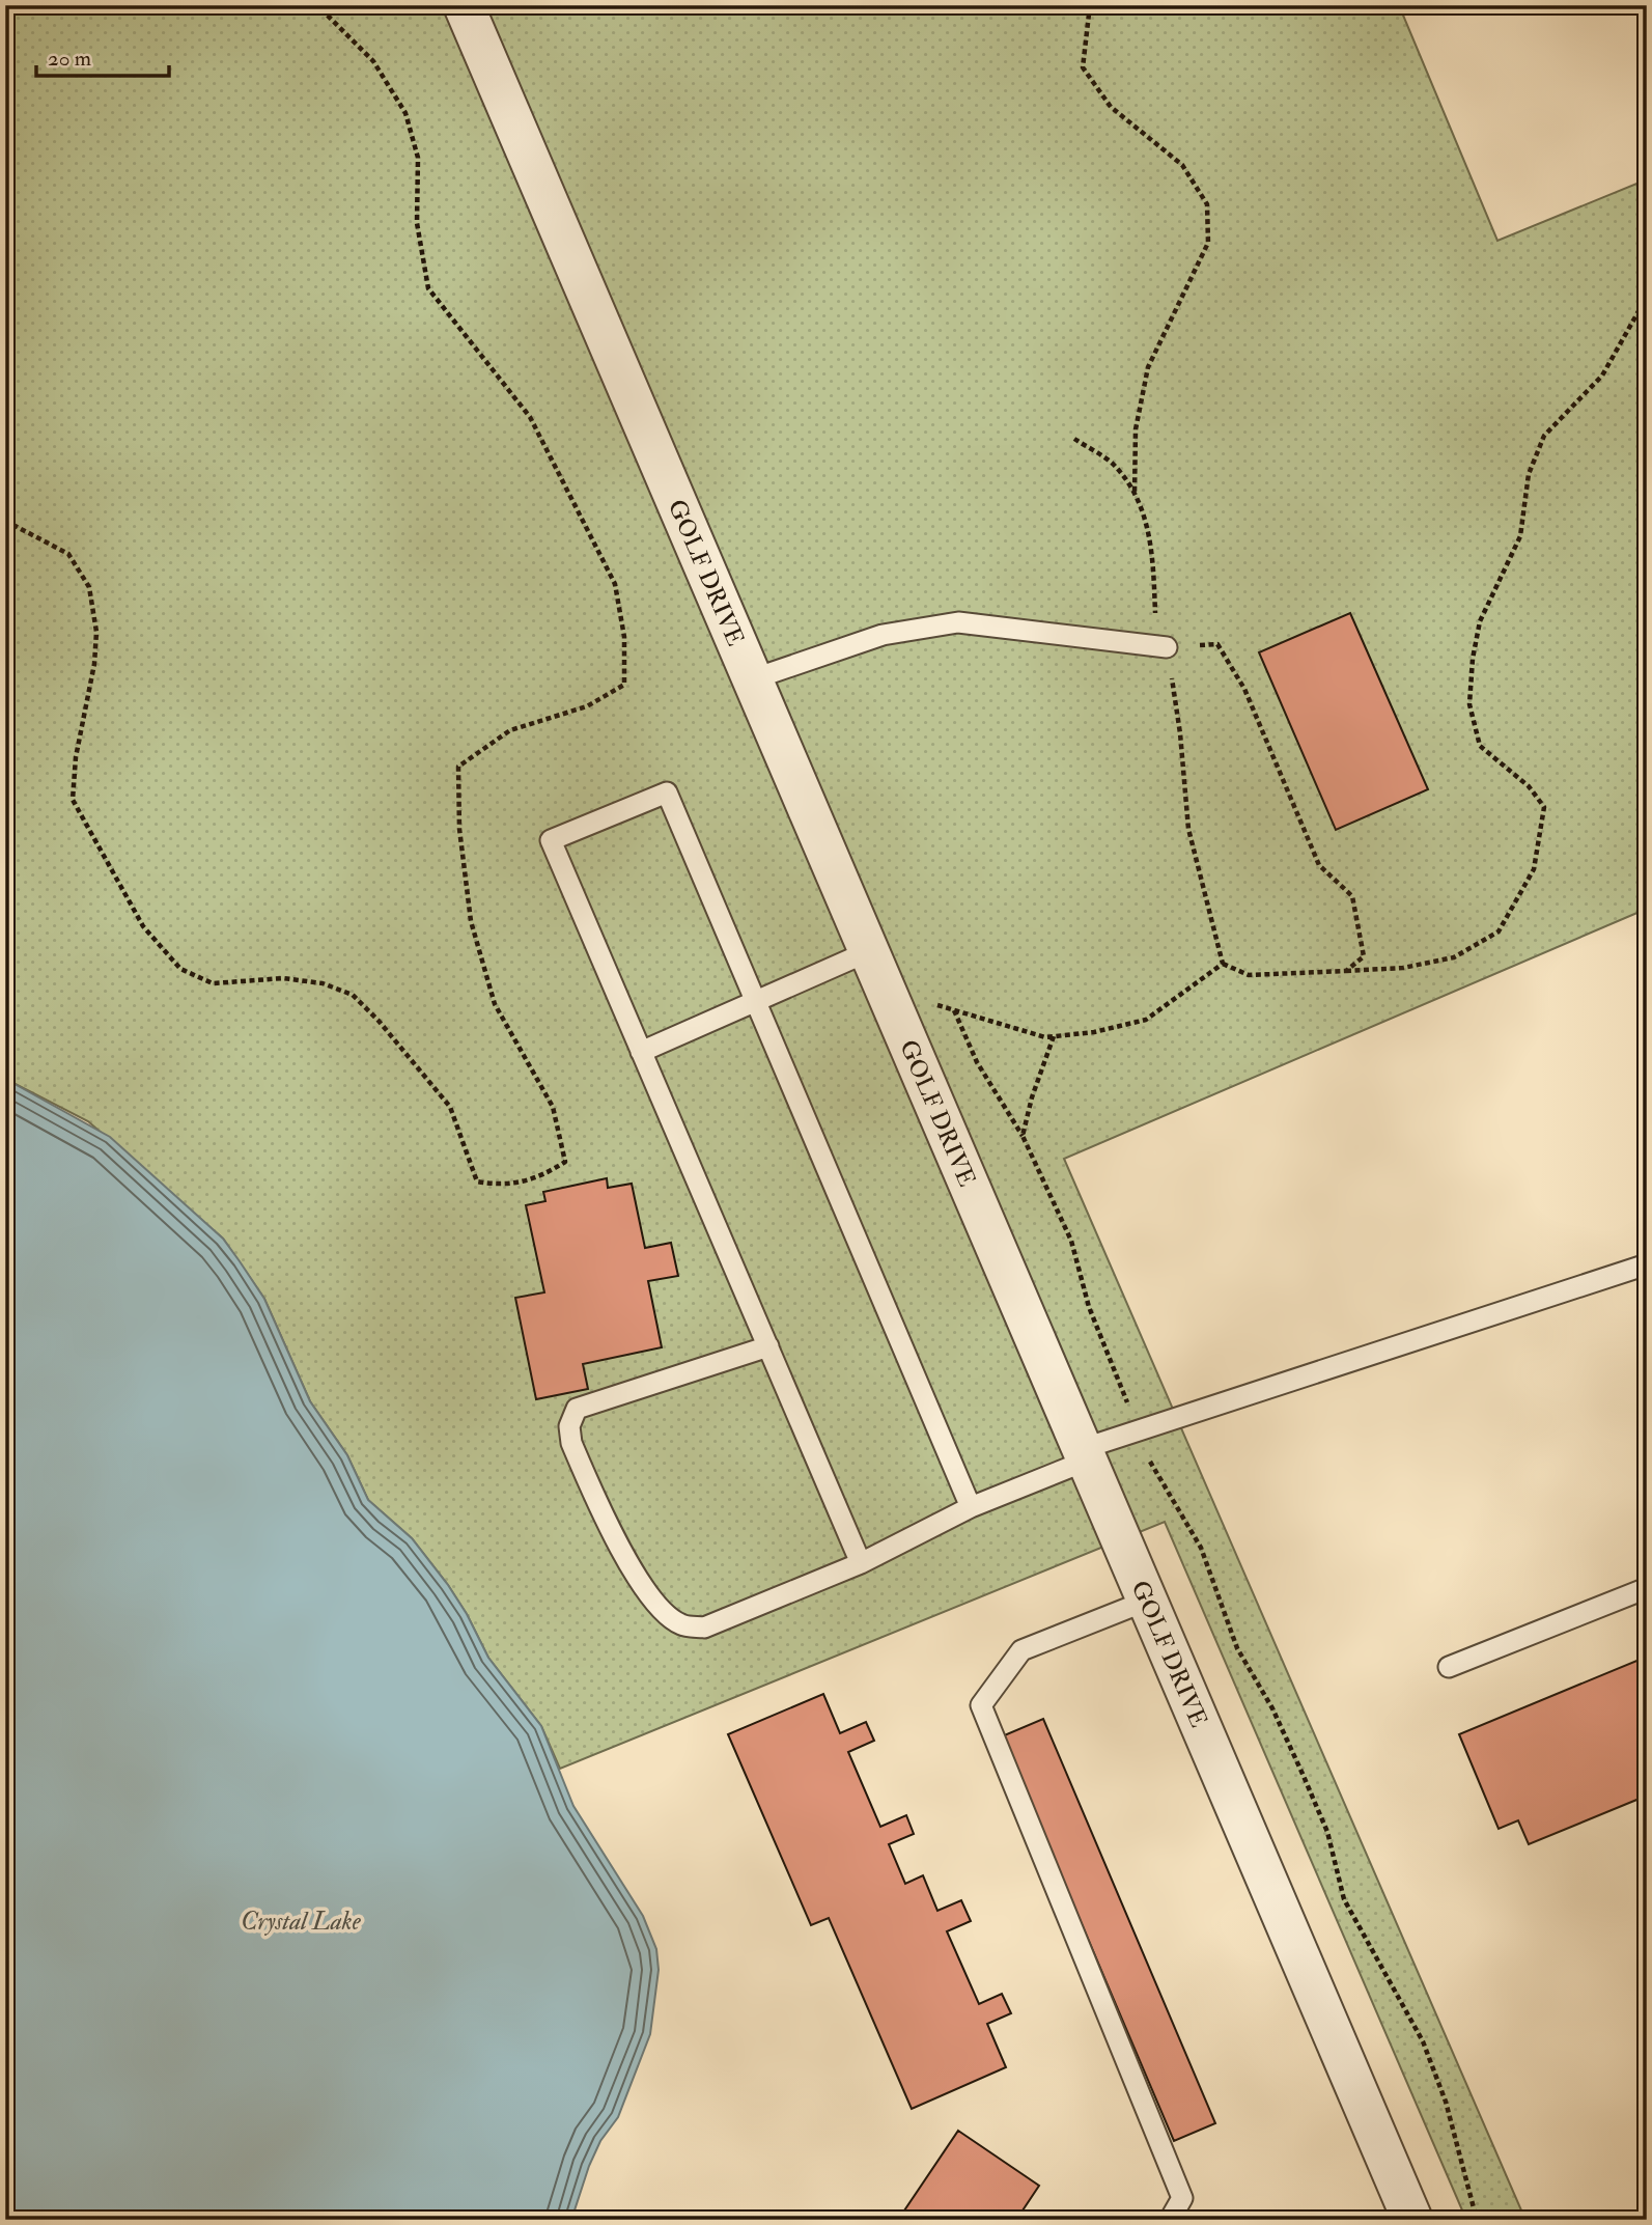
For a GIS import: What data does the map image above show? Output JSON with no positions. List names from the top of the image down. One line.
{"streets":{"street":["GOLF DRIVE"]},"water":["Crystal Lake"],"scale_bar":"20 m"}
